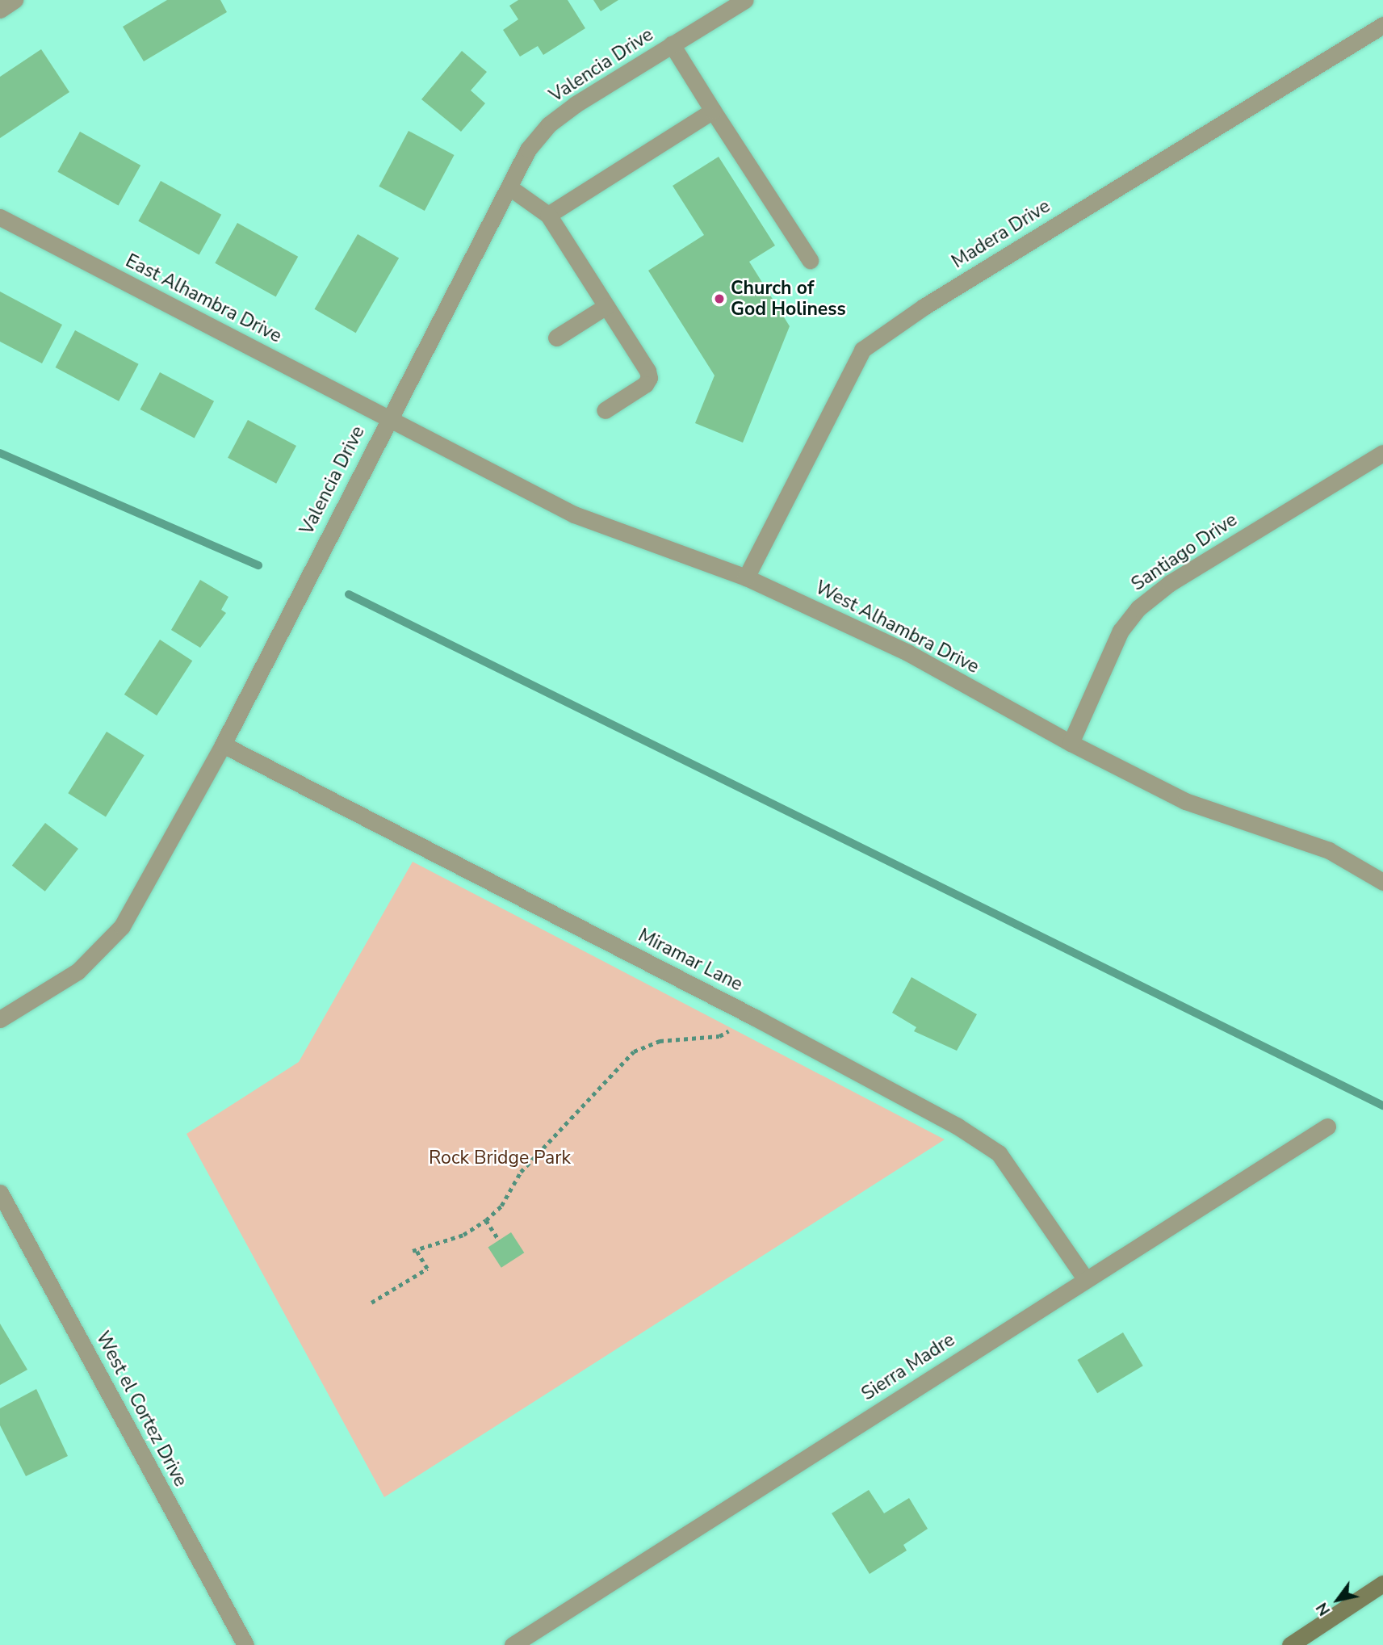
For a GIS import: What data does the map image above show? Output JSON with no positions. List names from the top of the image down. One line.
{"streets":{"street":["Valencia Drive","Madera Drive","East Alhambra Drive","Santiago Drive","West Alhambra Drive","Miramar Lane","Sierra Madre","West el Cortez Drive"]},"crossings":[["Valencia Drive","East Alhambra Drive"],["Valencia Drive","West Alhambra Drive"],["Valencia Drive","Miramar Lane"],["Madera Drive","West Alhambra Drive"],["East Alhambra Drive","West Alhambra Drive"],["Santiago Drive","West Alhambra Drive"],["Miramar Lane","Sierra Madre"]],"parks":["Rock Bridge Park"],"places":["Church of God Holiness"],"north":"bottom left"}
